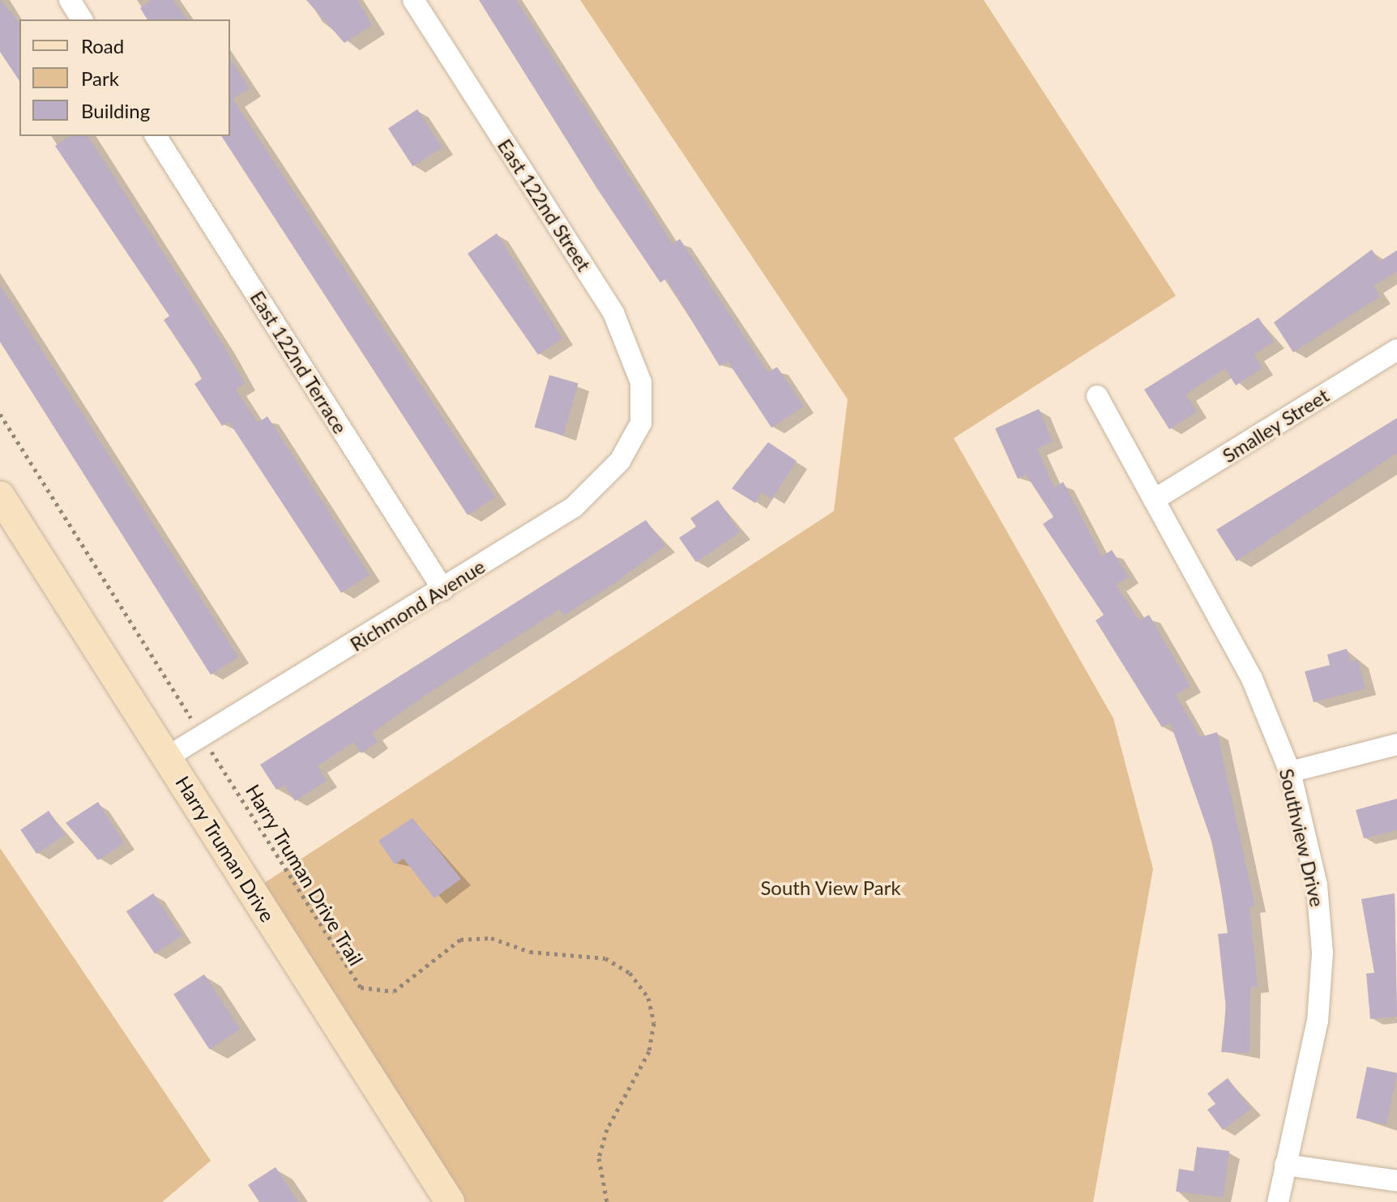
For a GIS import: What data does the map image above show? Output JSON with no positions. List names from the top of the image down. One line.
{"streets":{"main road":["Harry Truman Drive"],"street":["East 122nd Street","East 122nd Terrace","Smalley Street","Richmond Avenue","Southview Drive"],"path":["Harry Truman Drive Trail"]},"crossings":[["East 122nd Street","Richmond Avenue"],["East 122nd Terrace","Richmond Avenue"],["Smalley Street","Southview Drive"],["Richmond Avenue","Harry Truman Drive"],["Richmond Avenue","Harry Truman Drive Trail"]],"parks":["South View Park"],"legend":["Road","Park","Building"]}
